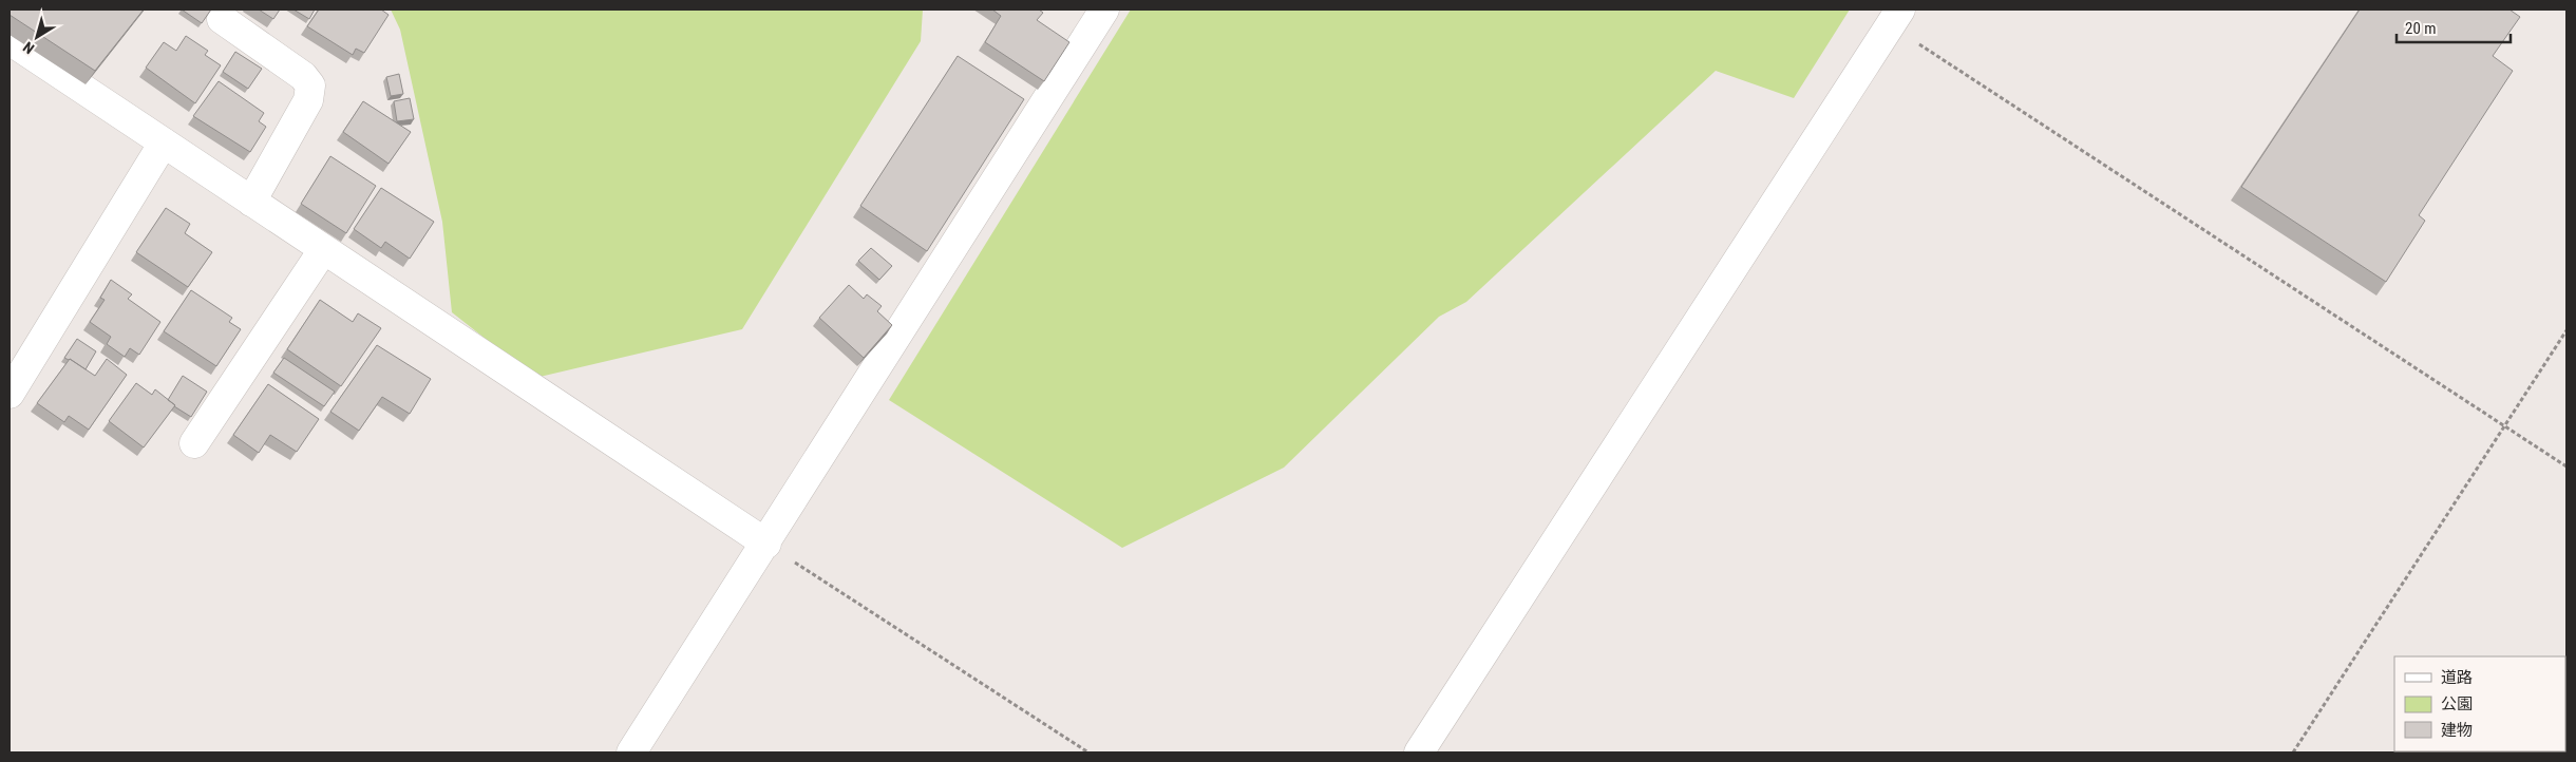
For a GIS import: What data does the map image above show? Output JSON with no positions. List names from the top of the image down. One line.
{"legend":["道路","公園","建物"],"scale_bar":"20 m","north":"bottom left"}
